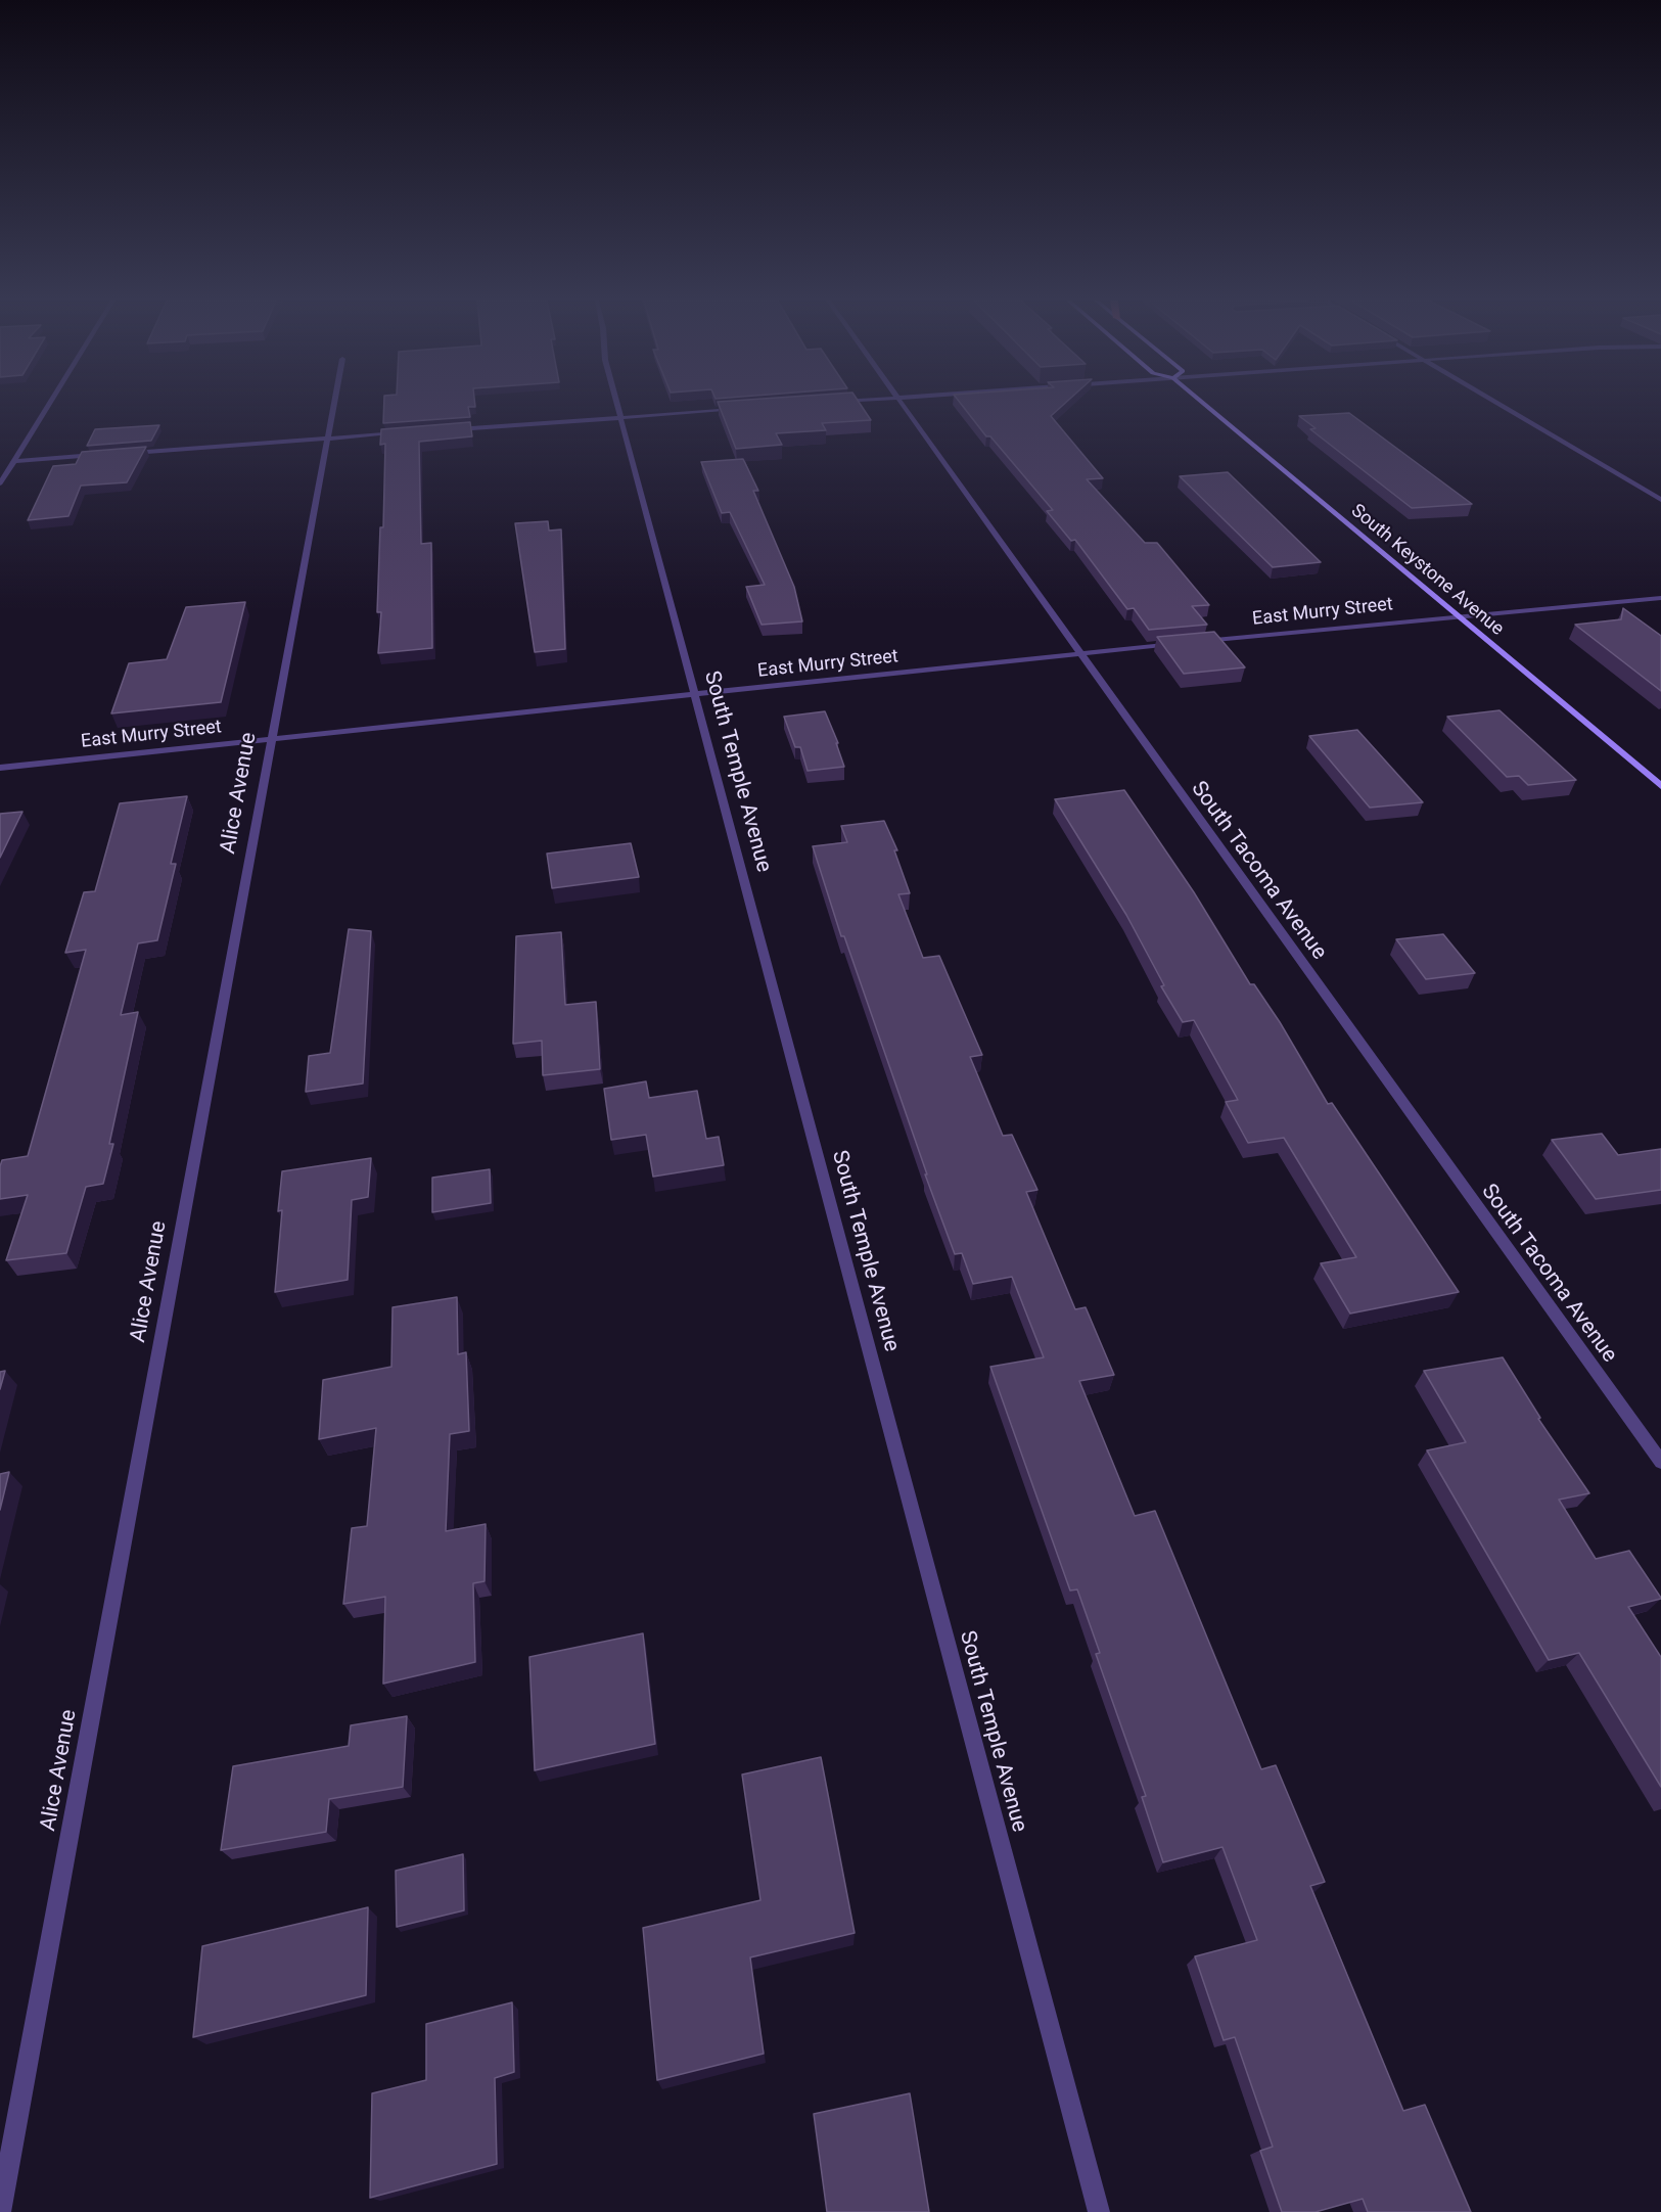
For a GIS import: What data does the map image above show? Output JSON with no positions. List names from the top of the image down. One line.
{"streets":{"main road":["South Keystone Avenue"],"street":["East Murry Street","South Temple Avenue","Alice Avenue","South Tacoma Avenue"]},"crossings":[["South Keystone Avenue","East Murry Street"],["East Murry Street","South Temple Avenue"],["East Murry Street","Alice Avenue"],["East Murry Street","South Tacoma Avenue"]]}
